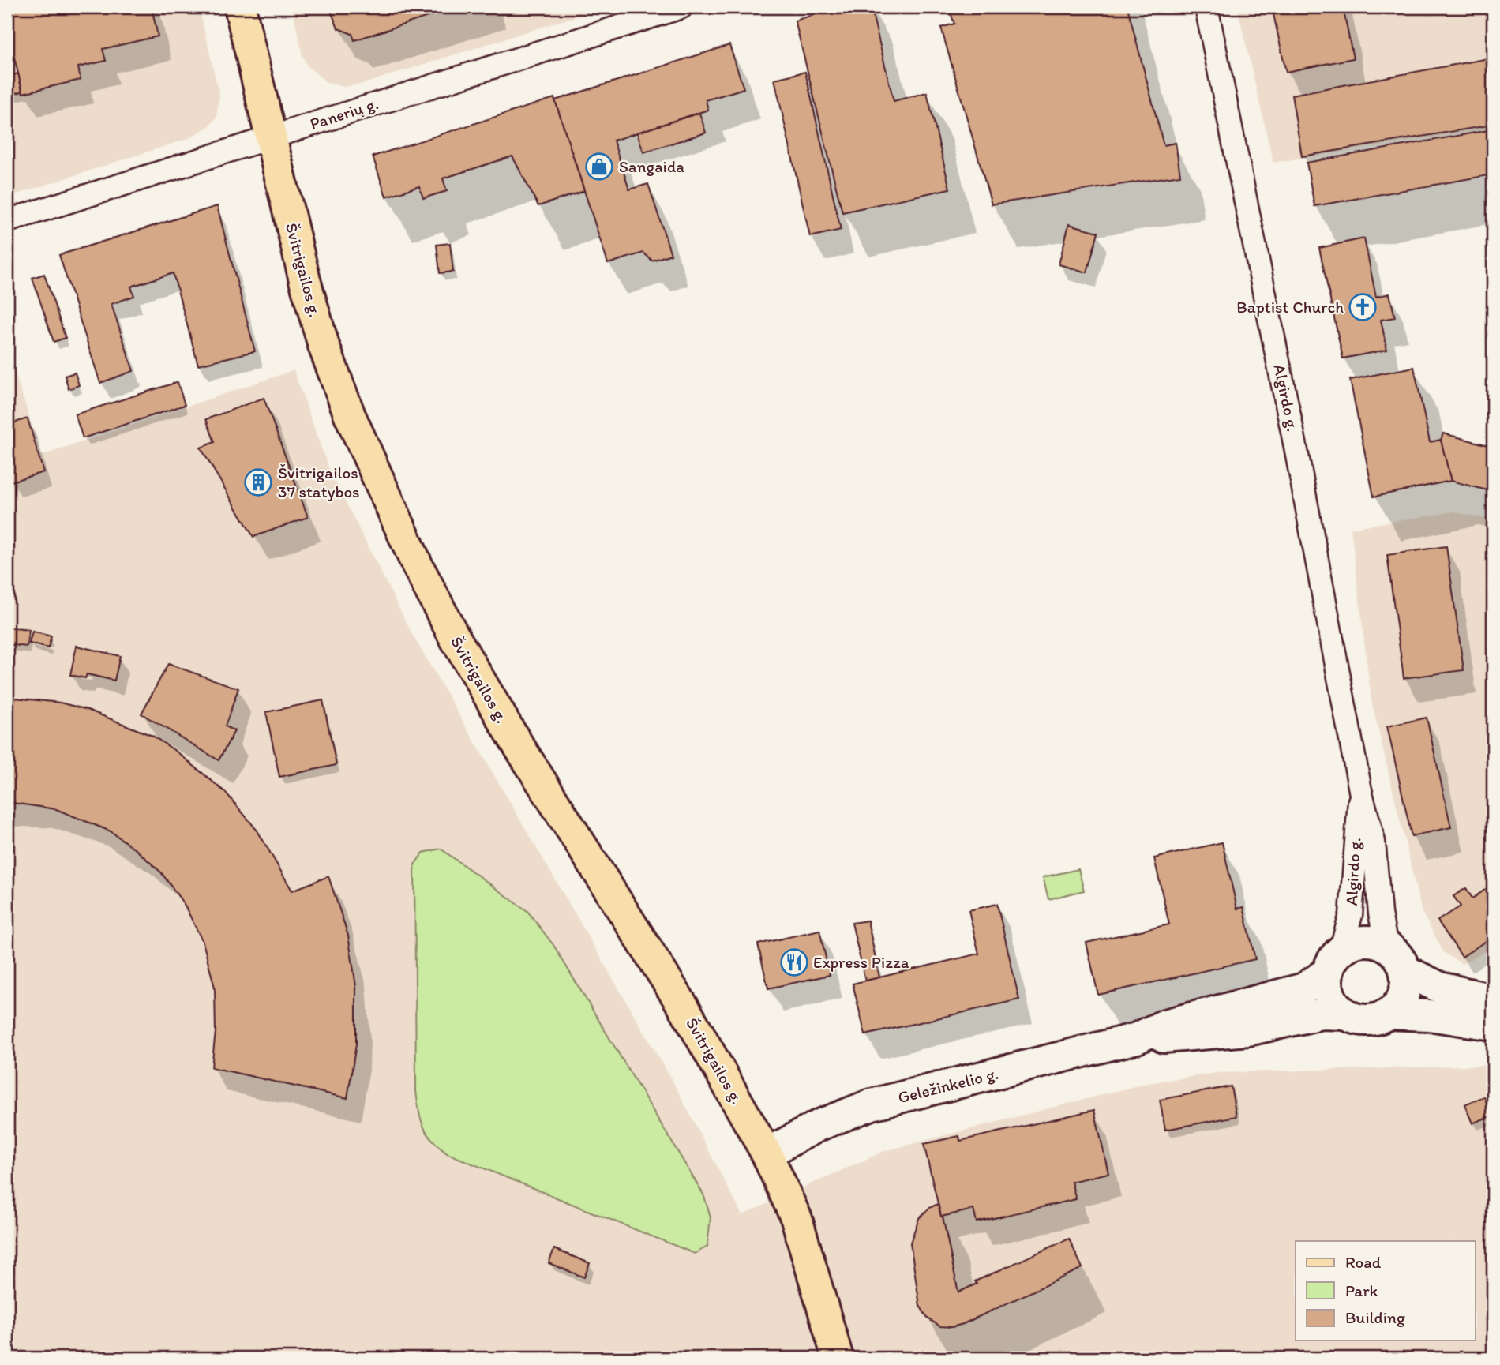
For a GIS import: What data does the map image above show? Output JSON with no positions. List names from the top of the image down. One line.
{"streets":{"main road":["Švitrigailos g.","Geležinkelio g."],"street":["Panerių g.","Algirdo g."]},"crossings":[["Panerių g.","Švitrigailos g."],["Švitrigailos g.","Geležinkelio g."],["Algirdo g.","Geležinkelio g."]],"places":{"shop":["Sangaida"],"church":["Baptist Church"],"building":["Švitrigailos 37 statybos"],"restaurant":["Express Pizza"]},"legend":["Road","Park","Building"]}
